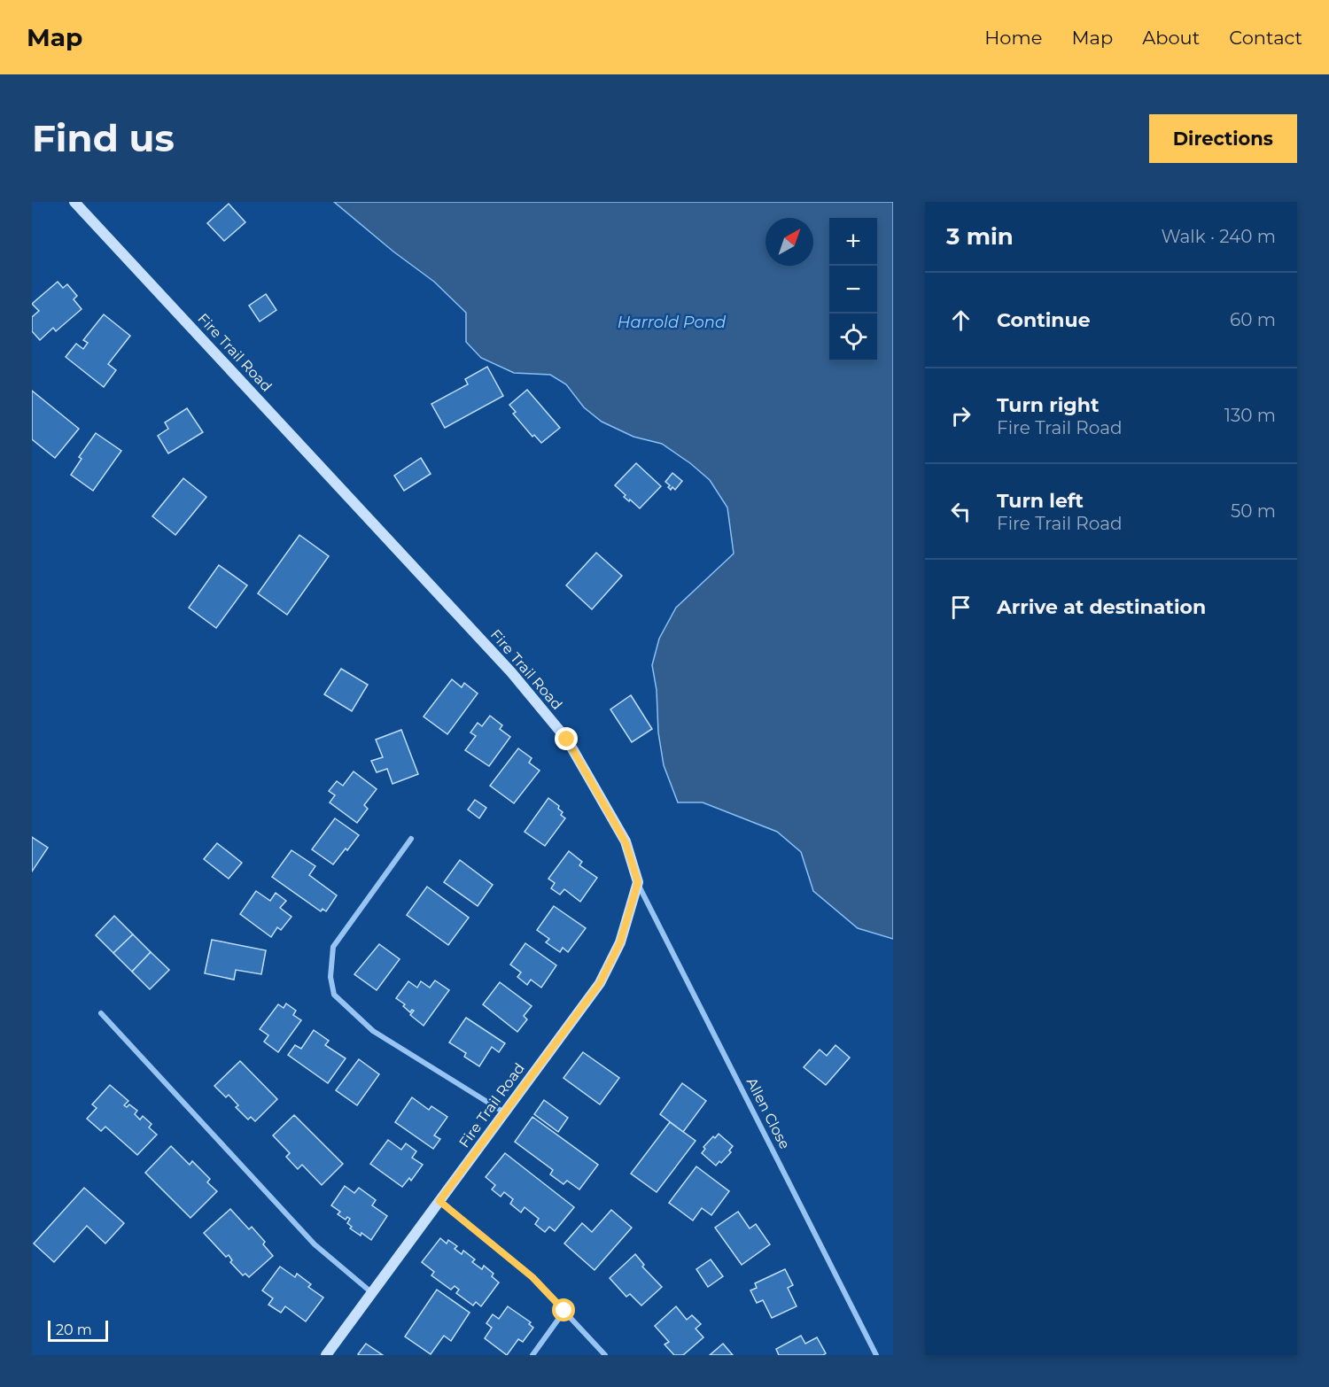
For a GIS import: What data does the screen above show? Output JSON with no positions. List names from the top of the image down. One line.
{"streets":{"street":["Fire Trail Road","Allen Close"]},"crossings":[["Fire Trail Road","Allen Close"]],"water":["Harrold Pond"],"scale_bar":"20 m","north":"top right","page":{"header":"Map","nav":["Home","Map","About","Contact"],"buttons":"Directions","title":"Find us","heading":["3 min","Walk · 240 m"],"map_buttons":["+","−"],"list":[["Continue","60 m"],["Turn right","Fire Trail Road","130 m"],["Turn left","Fire Trail Road","50 m"],"Arrive at destination"],"scale":"20 m"}}
